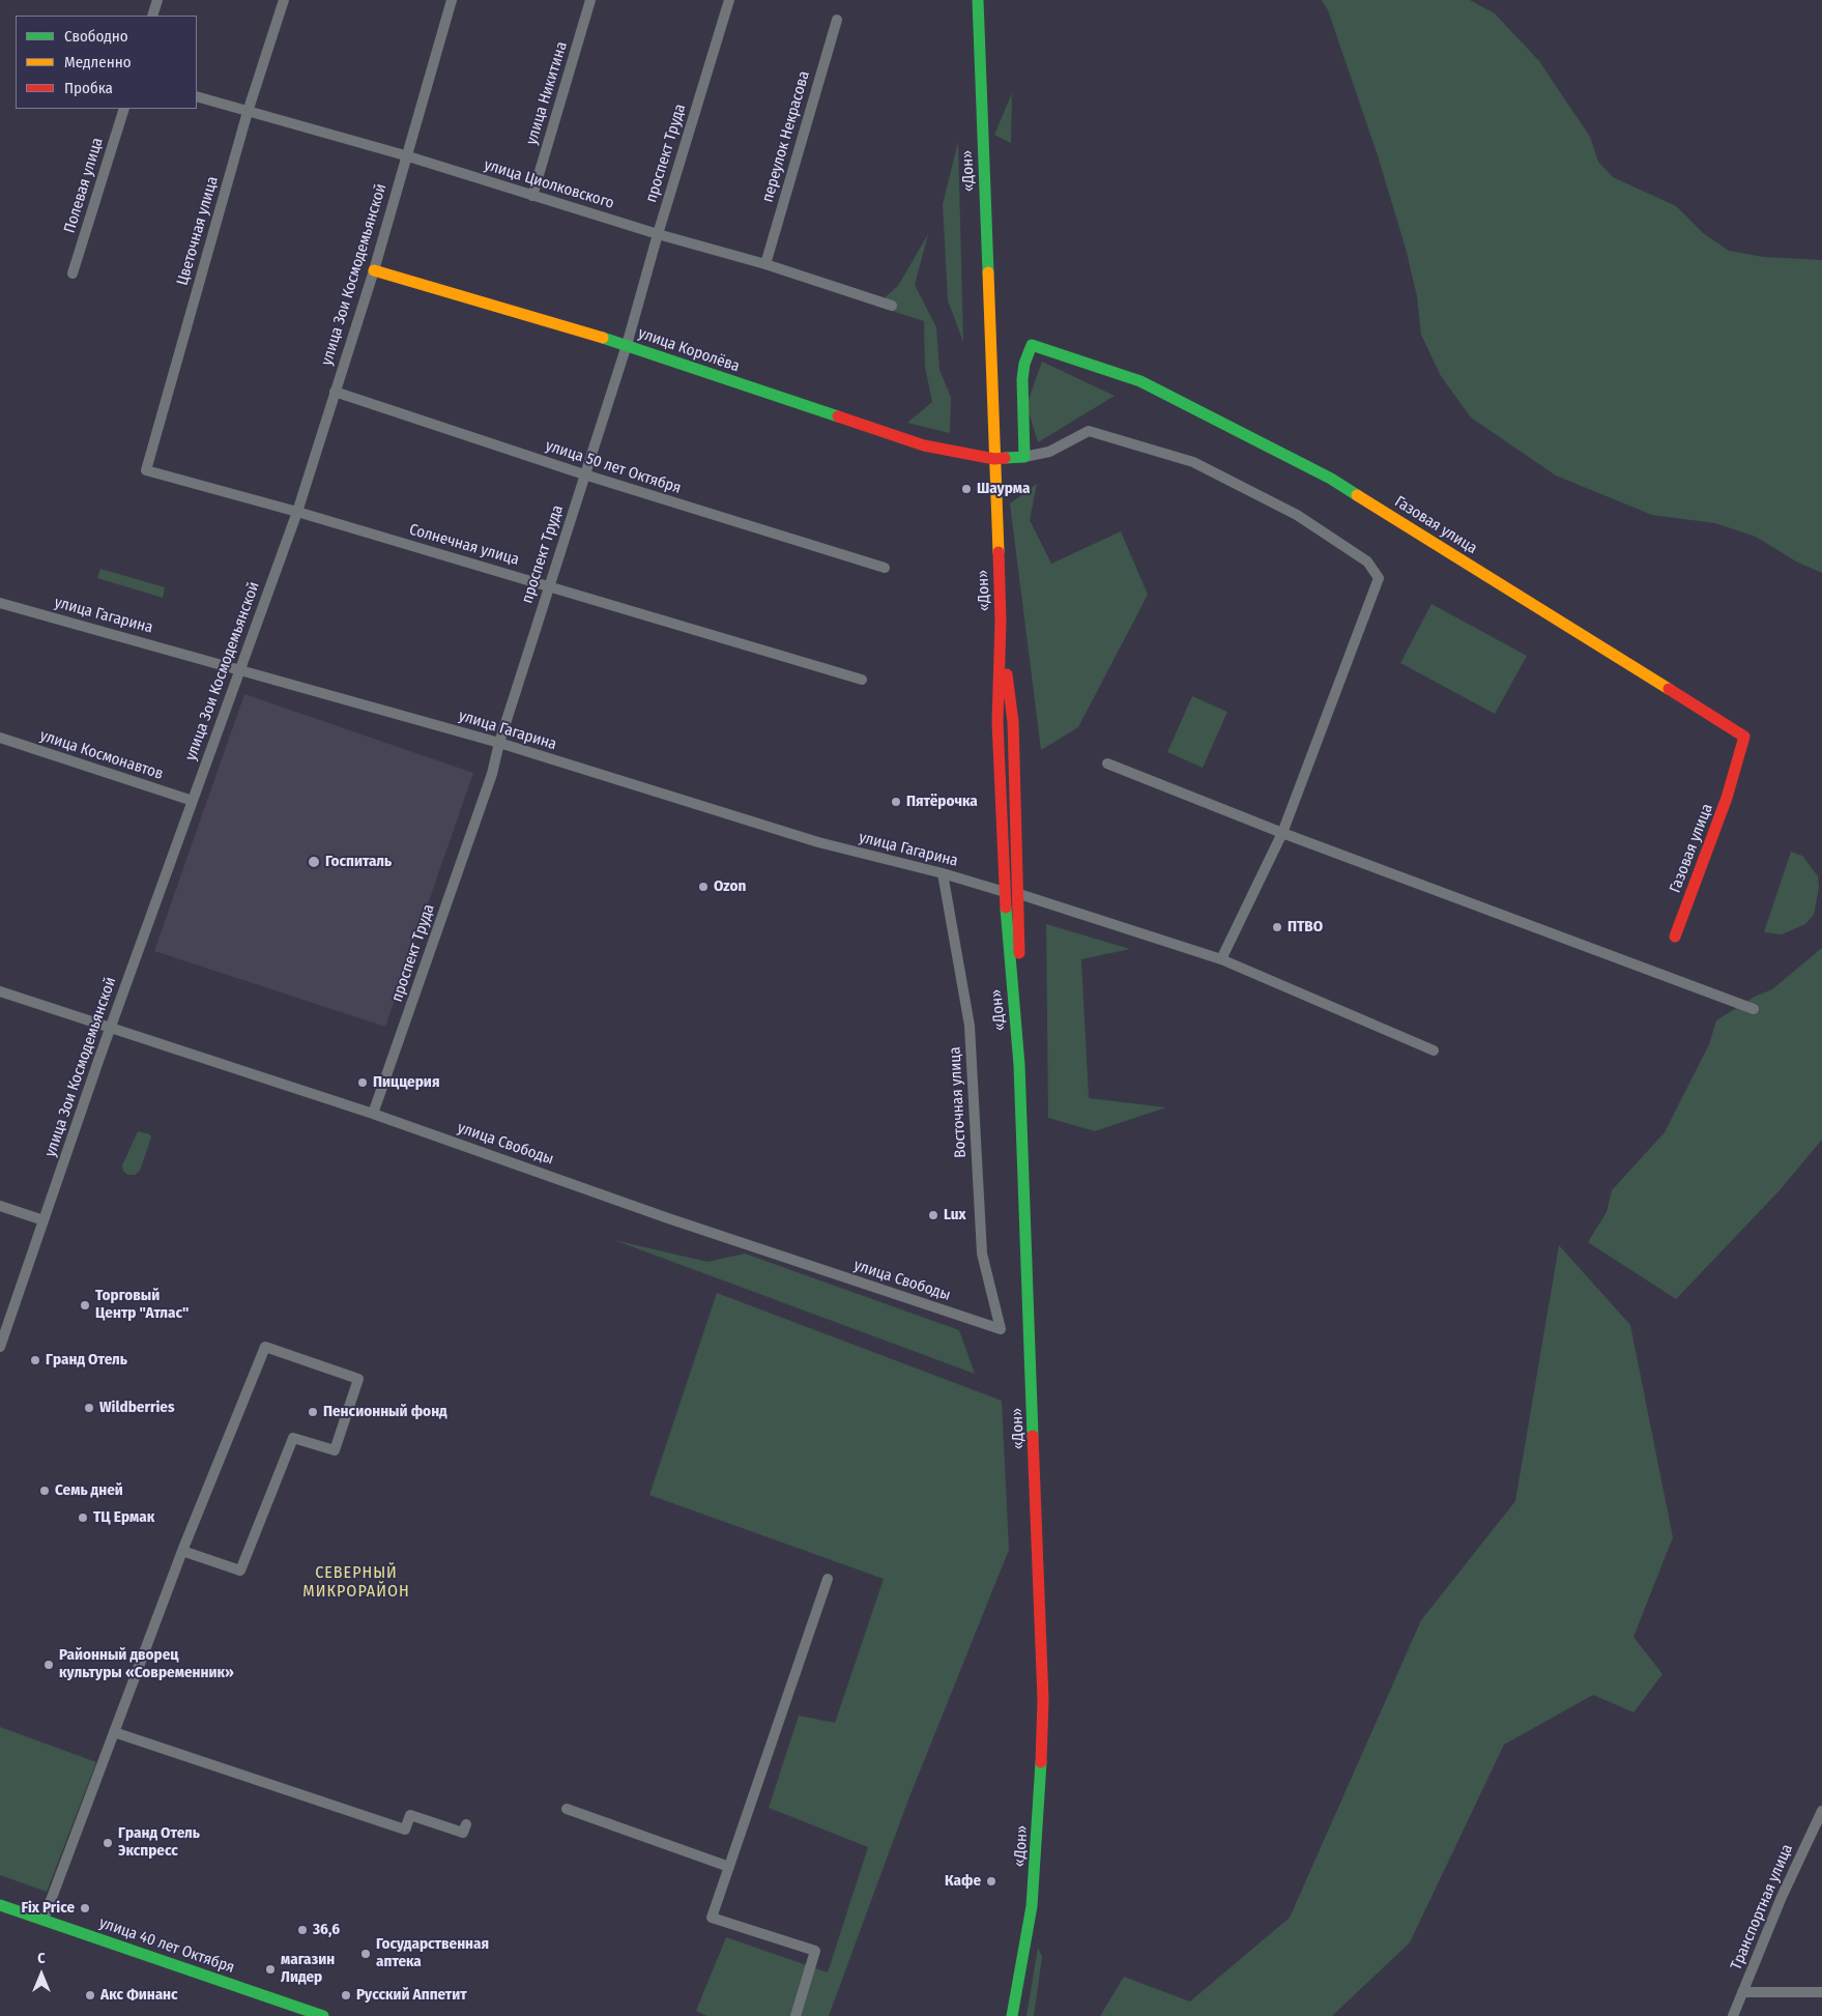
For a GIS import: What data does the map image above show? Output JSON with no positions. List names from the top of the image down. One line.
{"streets":{"main road":["«Дон»","улица Королёва","Газовая улица","улица 40 лет Октября"],"street":["улица Никитина","переулок Некрасова","проспект Труда","улица Циолковского","Полевая улица","Цветочная улица","улица Зои Космодемьянской","улица 50 лет Октября","Солнечная улица","улица Гагарина","улица Космонавтов","Восточная улица","улица Свободы","Транспортная улица"]},"crossings":[["улица Никитина","улица Циолковского"],["переулок Некрасова","улица Циолковского"],["проспект Труда","улица Циолковского"],["проспект Труда","улица Королёва"],["проспект Труда","улица 50 лет Октября"],["проспект Труда","Солнечная улица"],["проспект Труда","улица Гагарина"],["проспект Труда","улица Свободы"],["«Дон»","улица Королёва"],["«Дон»","улица Гагарина"],["улица Циолковского","Цветочная улица"],["улица Циолковского","улица Зои Космодемьянской"],["Цветочная улица","Солнечная улица"],["улица Зои Космодемьянской","улица Королёва"],["улица Зои Космодемьянской","улица 50 лет Октября"],["улица Зои Космодемьянской","Солнечная улица"],["улица Зои Космодемьянской","улица Гагарина"],["улица Зои Космодемьянской","улица Космонавтов"],["улица Зои Космодемьянской","улица Свободы"],["улица Гагарина","Восточная улица"],["Восточная улица","улица Свободы"]],"districts":["СЕВЕРНЫЙ МИКРОРАЙОН"],"places":["Шаурма","Пятёрочка","Госпиталь","Ozon","ПТВО","Пиццерия","Lux","Торговый Центр \"Атлас\"","Гранд Отель","Wildberries","Пенсионный фонд","Семь дней","ТЦ Ермак","Районный дворец культуры «Современник»","Гранд Отель Экспресс","Кафе","Fix Price","36,6","Государственная аптека","магазин Лидер","Акс Финанс","Русский Аппетит"],"legend":["Свободно","Медленно","Пробка"],"north":"top"}
